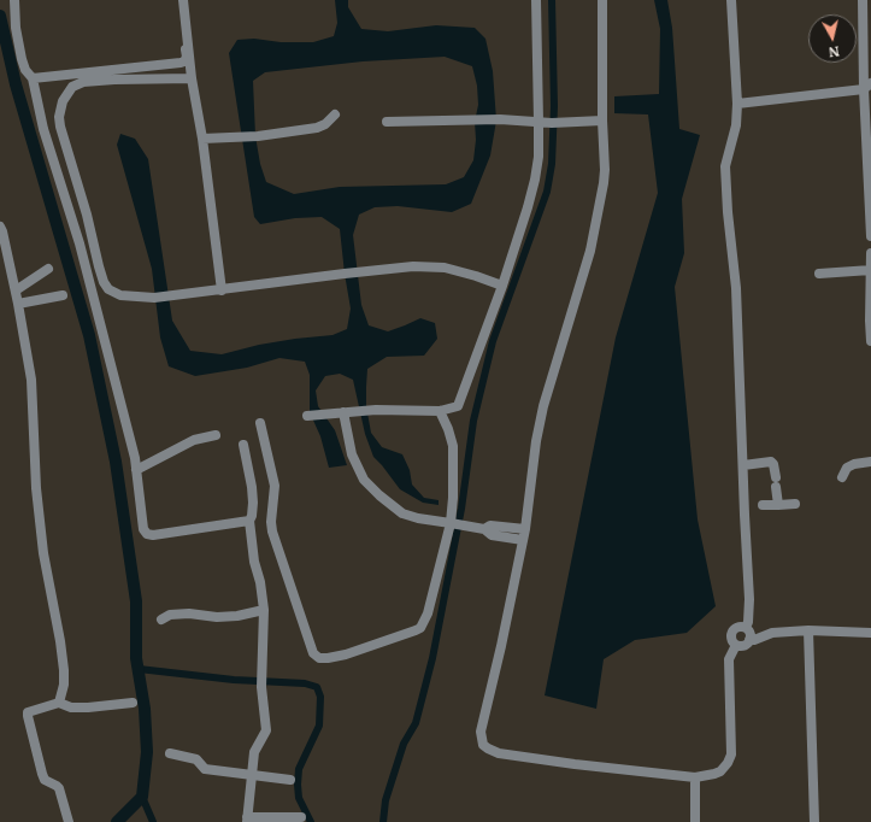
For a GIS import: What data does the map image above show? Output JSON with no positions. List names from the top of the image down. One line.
{"north":"bottom"}
